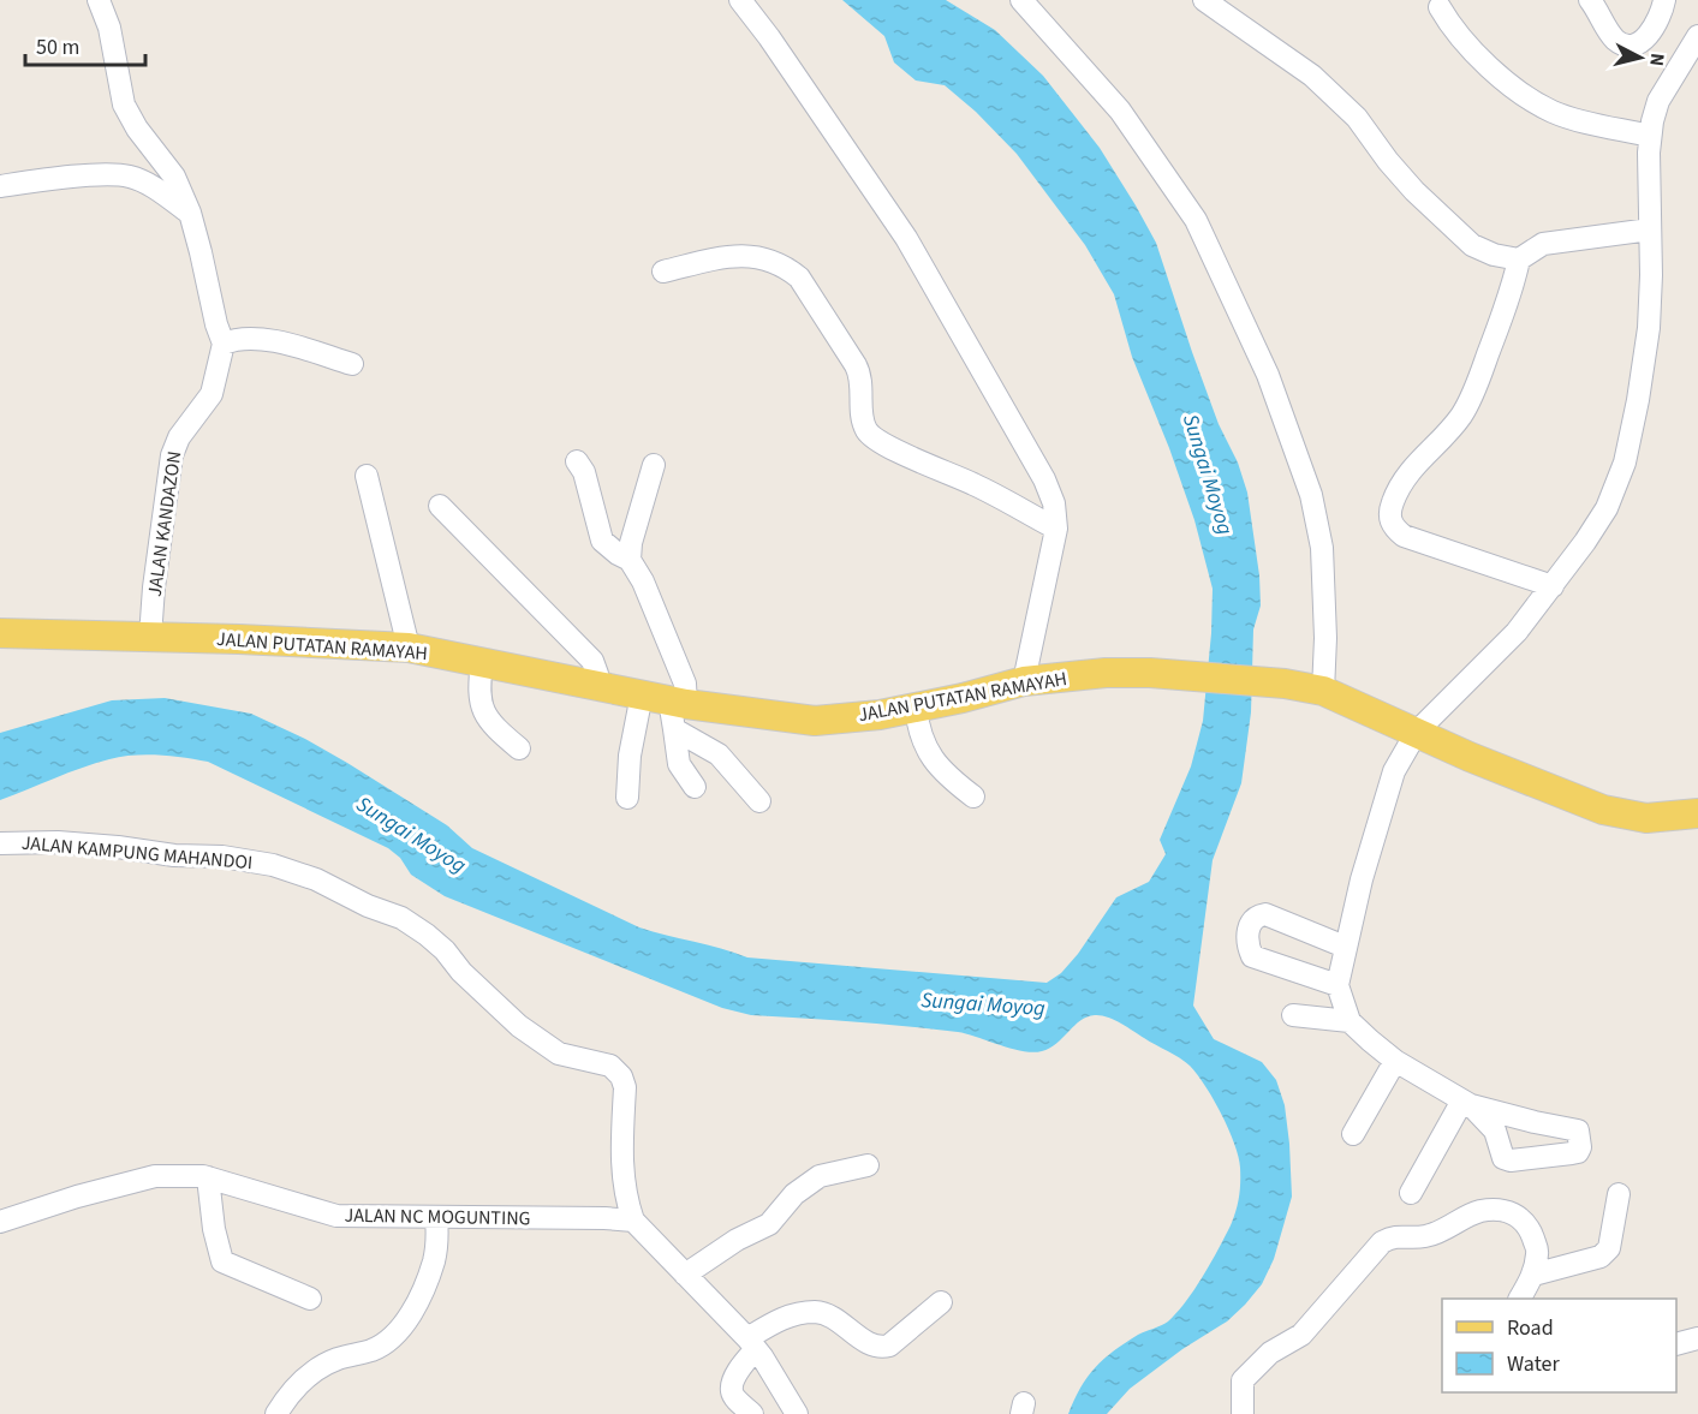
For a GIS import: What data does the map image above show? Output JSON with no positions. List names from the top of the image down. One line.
{"streets":{"main road":["JALAN PUTATAN RAMAYAH"],"street":["JALAN KANDAZON","JALAN KAMPUNG MAHANDOI","JALAN NC MOGUNTING"]},"crossings":[["JALAN KANDAZON","JALAN PUTATAN RAMAYAH"],["JALAN KAMPUNG MAHANDOI","JALAN NC MOGUNTING"]],"water":["Sungai Moyog"],"legend":["Road","Water"],"scale_bar":"50 m","north":"right"}
